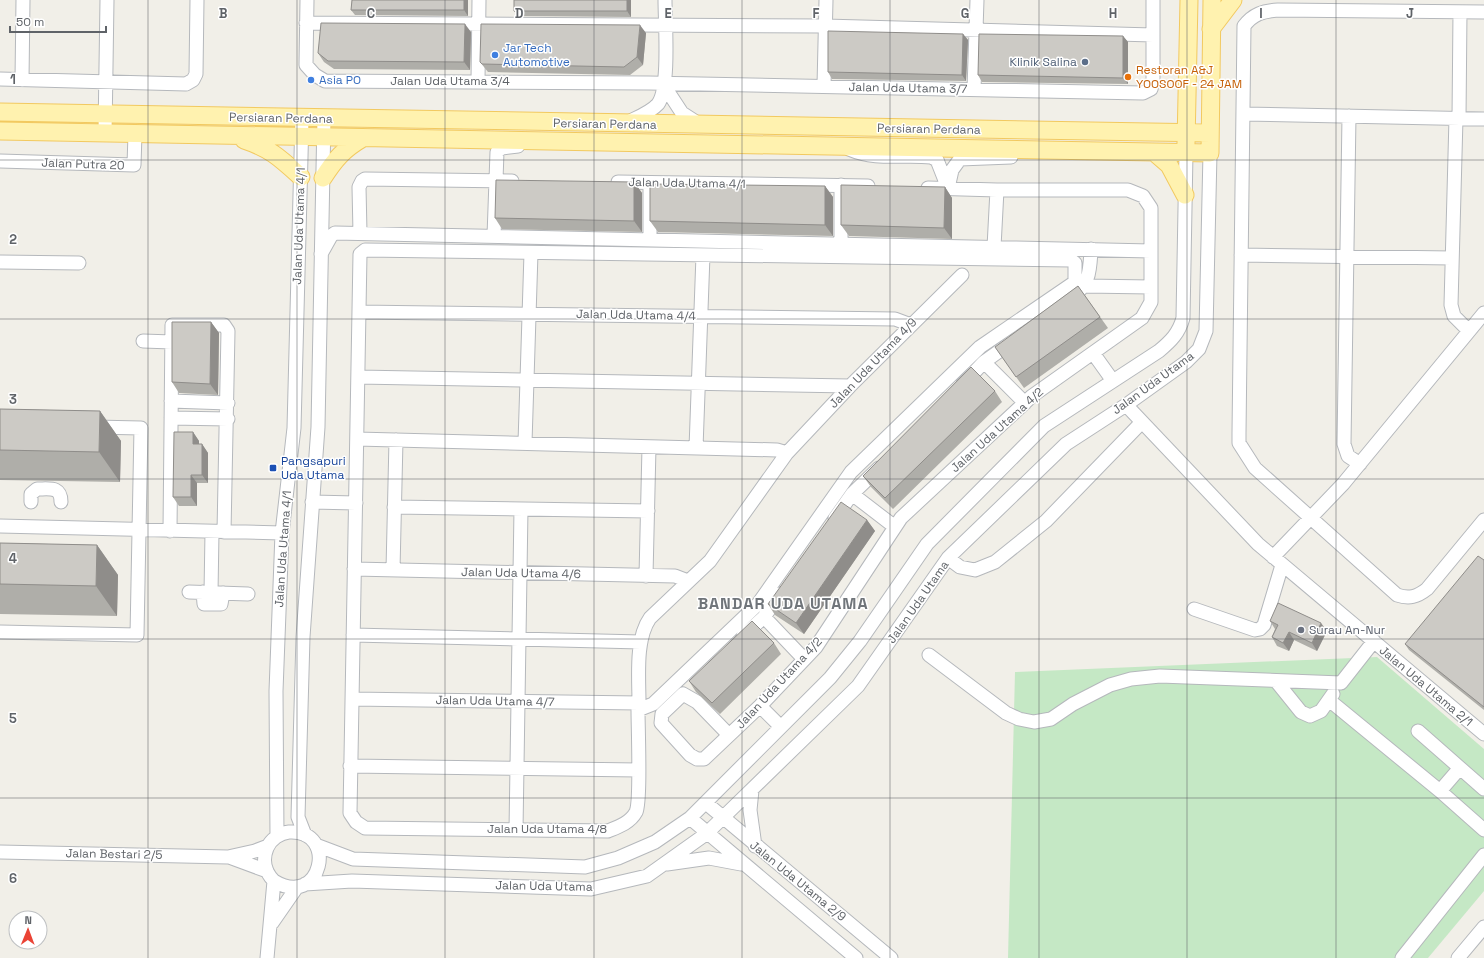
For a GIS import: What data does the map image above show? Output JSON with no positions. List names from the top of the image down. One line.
{"streets":{"main road":["Persiaran Perdana","Jalan Uda Utama"],"street":["Jalan Uda Utama 3/4","Jalan Uda Utama 3/7","Jalan Putra 20","Jalan Uda Utama 4/1","Jalan Uda Utama 4/4","Jalan Uda Utama 4/9","Jalan Uda Utama 4/2","Jalan Uda Utama 4/6","Jalan Uda Utama 2/1","Jalan Uda Utama 4/7","Jalan Uda Utama 4/8","Jalan Bestari 2/5","Jalan Uda Utama 2/9"]},"crossings":[["Jalan Uda Utama 3/4","Jalan Uda Utama 3/7"],["Persiaran Perdana","Jalan Putra 20"],["Persiaran Perdana","Jalan Uda Utama 4/1"],["Persiaran Perdana","Jalan Uda Utama"],["Jalan Uda Utama 4/1","Jalan Uda Utama"],["Jalan Uda Utama 4/1","Jalan Bestari 2/5"],["Jalan Uda Utama 4/4","Jalan Uda Utama 4/9"],["Jalan Uda Utama 4/9","Jalan Uda Utama 4/6"],["Jalan Uda Utama 4/9","Jalan Uda Utama 4/8"],["Jalan Uda Utama","Jalan Uda Utama 2/1"],["Jalan Uda Utama","Jalan Bestari 2/5"],["Jalan Uda Utama","Jalan Uda Utama 2/9"],["Jalan Uda Utama 4/6","Jalan Uda Utama 4/8"],["Jalan Uda Utama 4/7","Jalan Uda Utama 4/8"]],"districts":["BANDAR UDA UTAMA"],"places":{"other":["Jar Tech Automotive","Klinik Salina","Restoran A&J YOOSOOF - 24 JAM","Asia PO","Surau An-Nur"],"transit":["Pangsapuri Uda Utama"]},"scale_bar":"50 m","north":"top","grid":{"columns":["B","C","D","E","F","G","H","I","J"],"rows":["1","2","3","4","5","6"]}}
